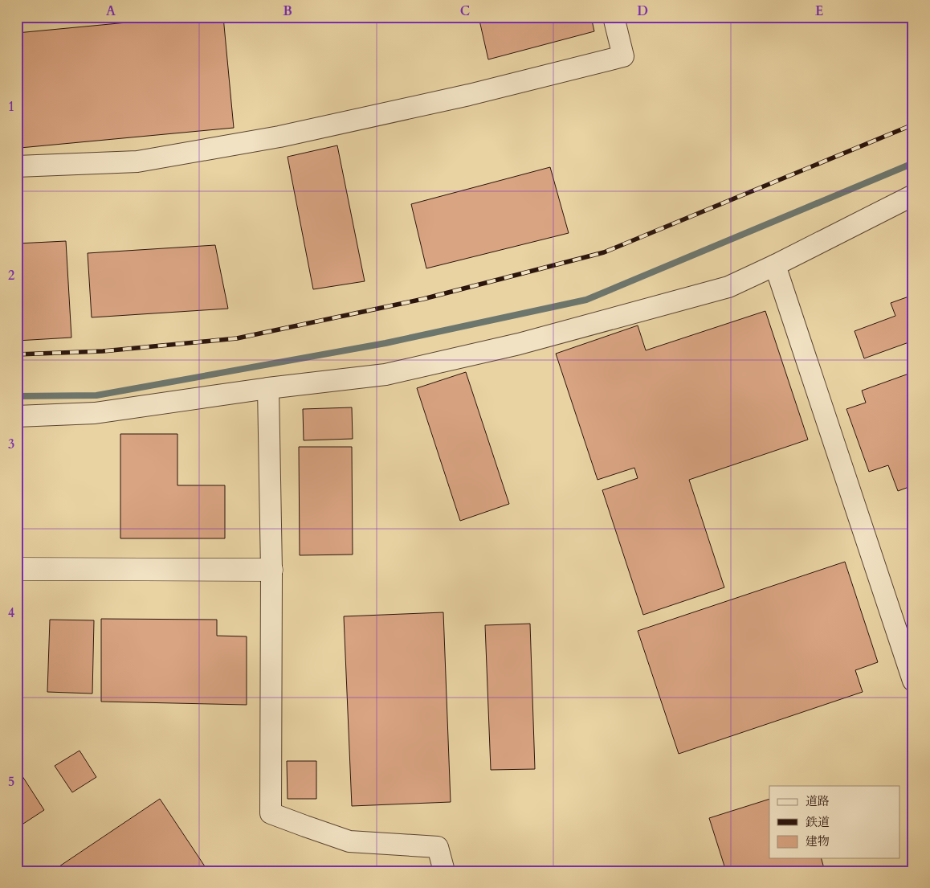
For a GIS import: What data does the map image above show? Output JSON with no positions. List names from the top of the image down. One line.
{"legend":["道路","鉄道","建物"],"grid":{"columns":["A","B","C","D","E"],"rows":["1","2","3","4","5"]}}
